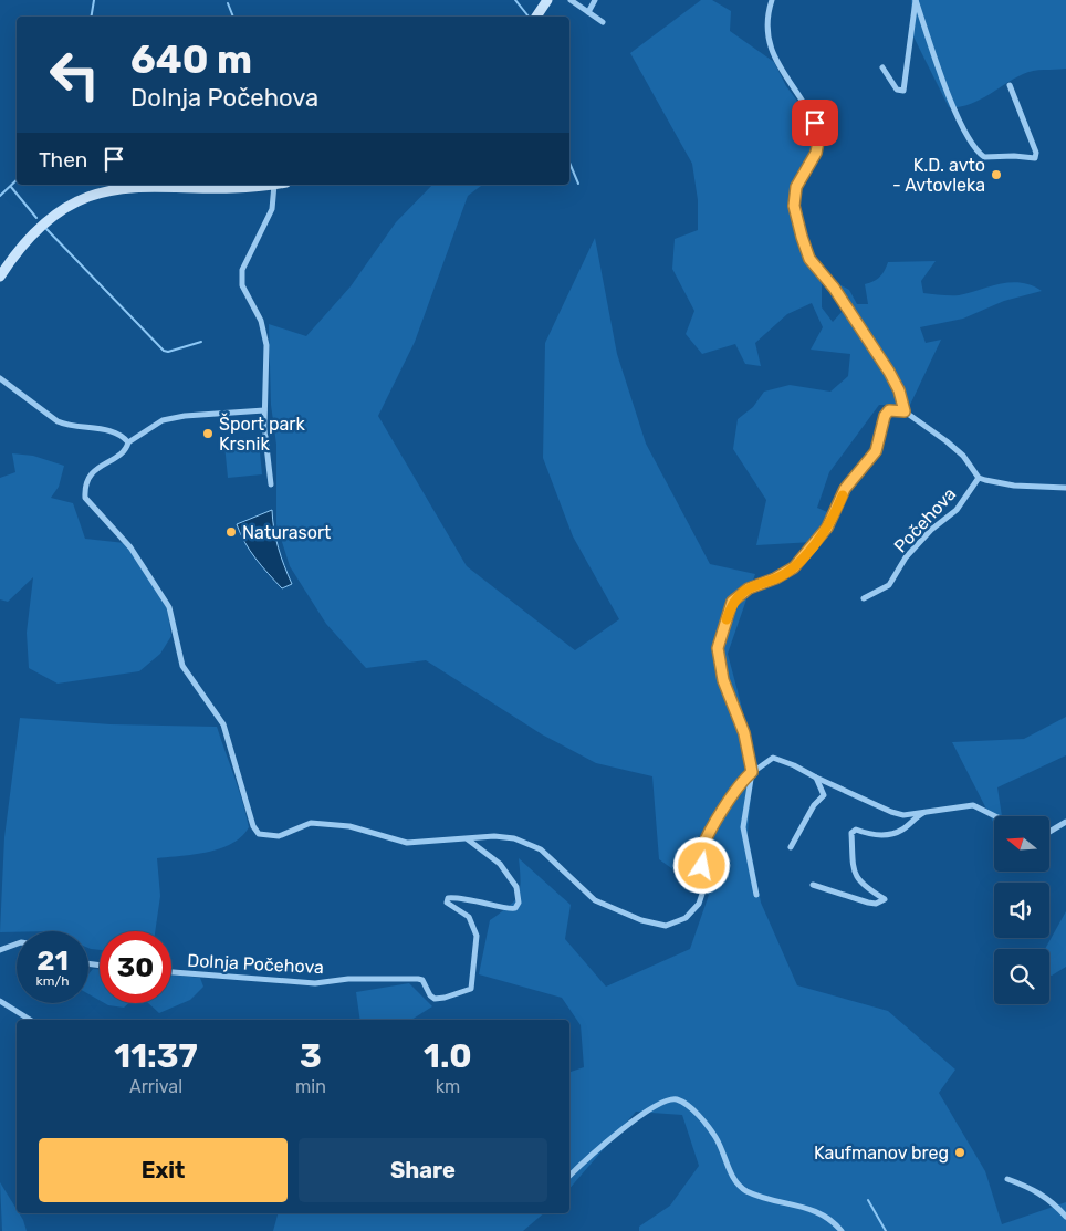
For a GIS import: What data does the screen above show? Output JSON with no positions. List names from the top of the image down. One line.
{"streets":{"street":["Počehova","Dolnja Počehova"]},"places":["K.D. avto - Avtovleka","Šport park Krsnik","Naturasort","Kaufmanov breg"],"north":"left","page":{"turn":["640 m","Dolnja Počehova"],"then":"Then","speed":"21 km/h","limit":"30","eta":["11:37","Arrival","3","min","1.0","km"],"buttons":["Exit","Share"]}}
